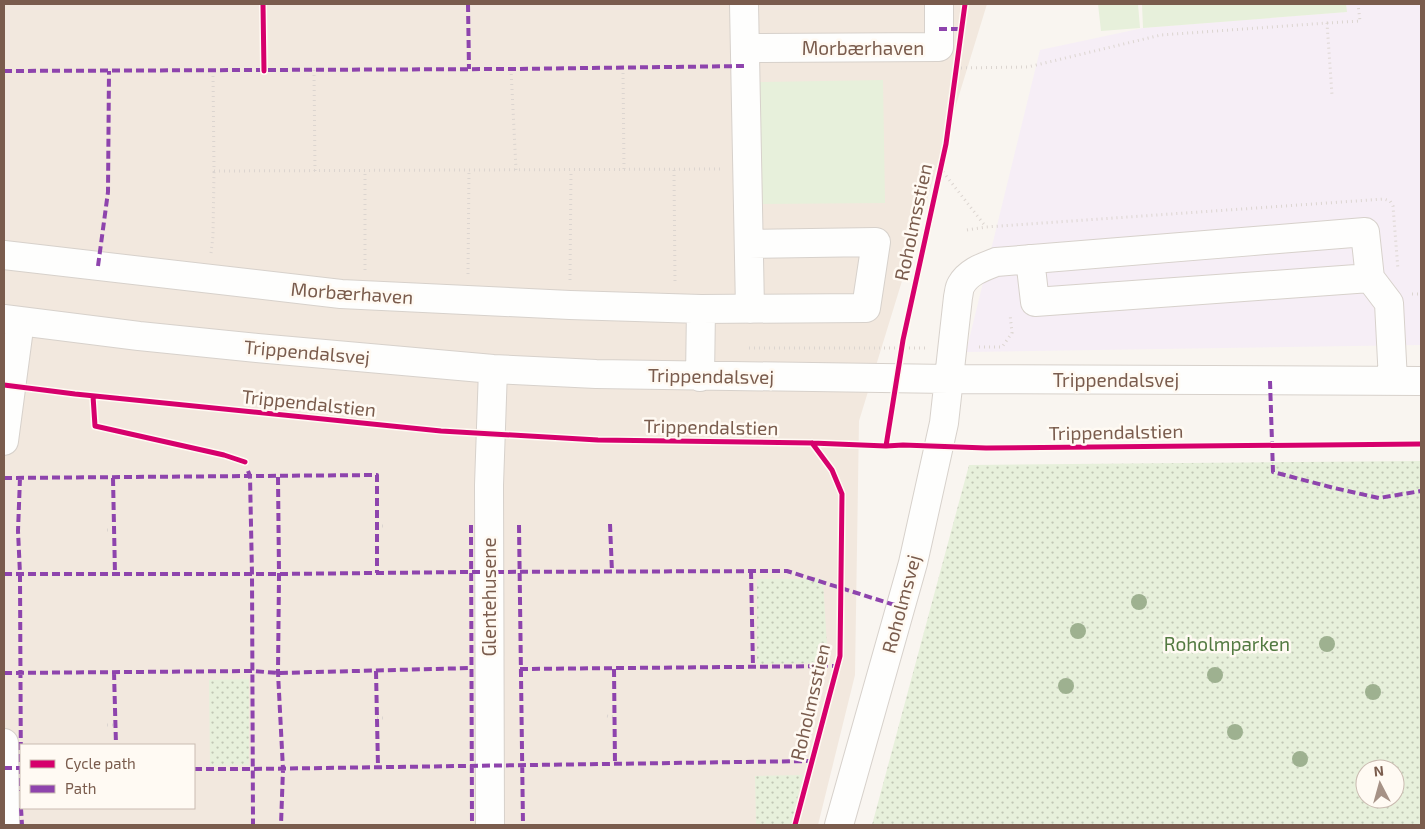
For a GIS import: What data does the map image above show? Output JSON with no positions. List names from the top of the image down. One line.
{"streets":{"street":["Morbærhaven","Trippendalsvej","Glentehusene","Roholmsvej"],"cycle path":["Roholmsstien","Trippendalstien"]},"crossings":[["Trippendalsvej","Glentehusene"],["Trippendalsvej","Roholmsvej"]],"parks":["Roholmparken"],"legend":["Cycle path","Path"],"north":"top"}
